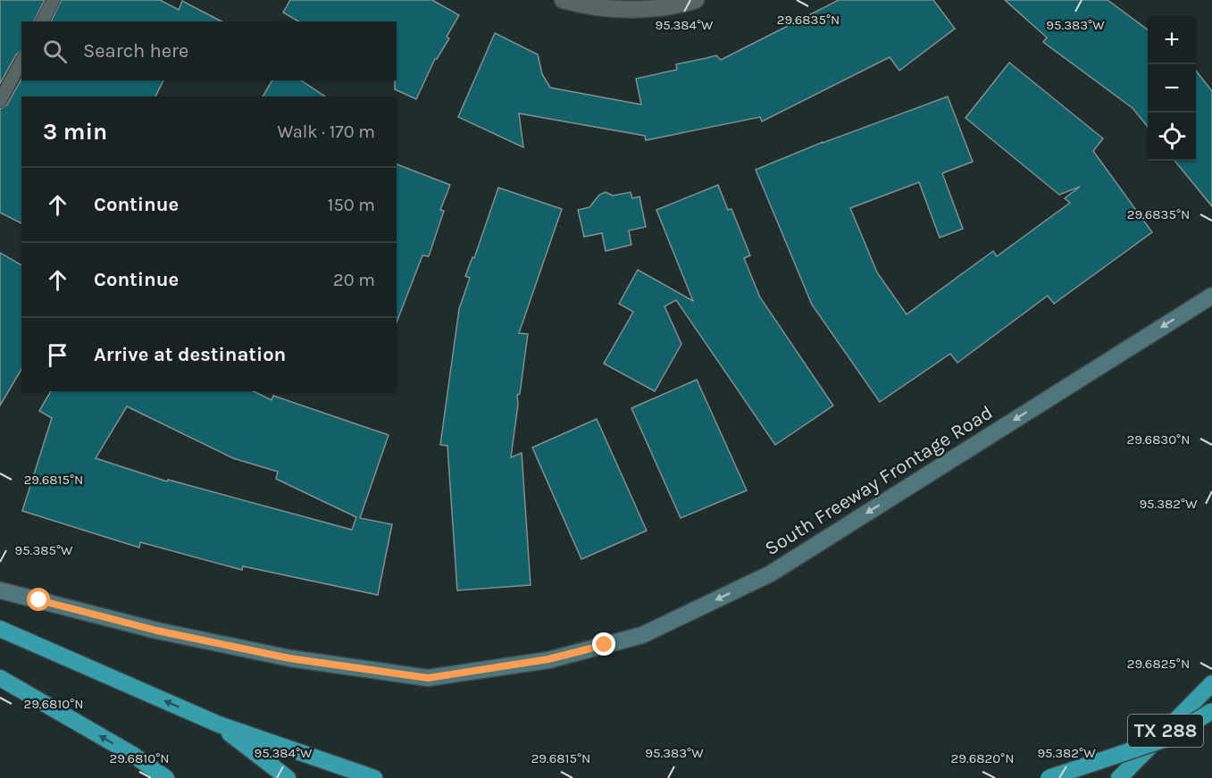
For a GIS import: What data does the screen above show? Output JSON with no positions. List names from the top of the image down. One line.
{"streets":{"highway":["TX 288"],"main road":["South Freeway Frontage Road"]},"one_way":["South Freeway Frontage Road"],"page":{"map_buttons":["+","−"],"search":"Search here","heading":["3 min","Walk · 170 m"],"list":[["Continue","150 m"],["Continue","20 m"],"Arrive at destination"]},"coordinates":["29.6835°N","95.384°W","95.383°W","29.6830°N","29.6815°N","95.382°W","95.385°W","29.6825°N","29.6810°N","29.6820°N"]}
